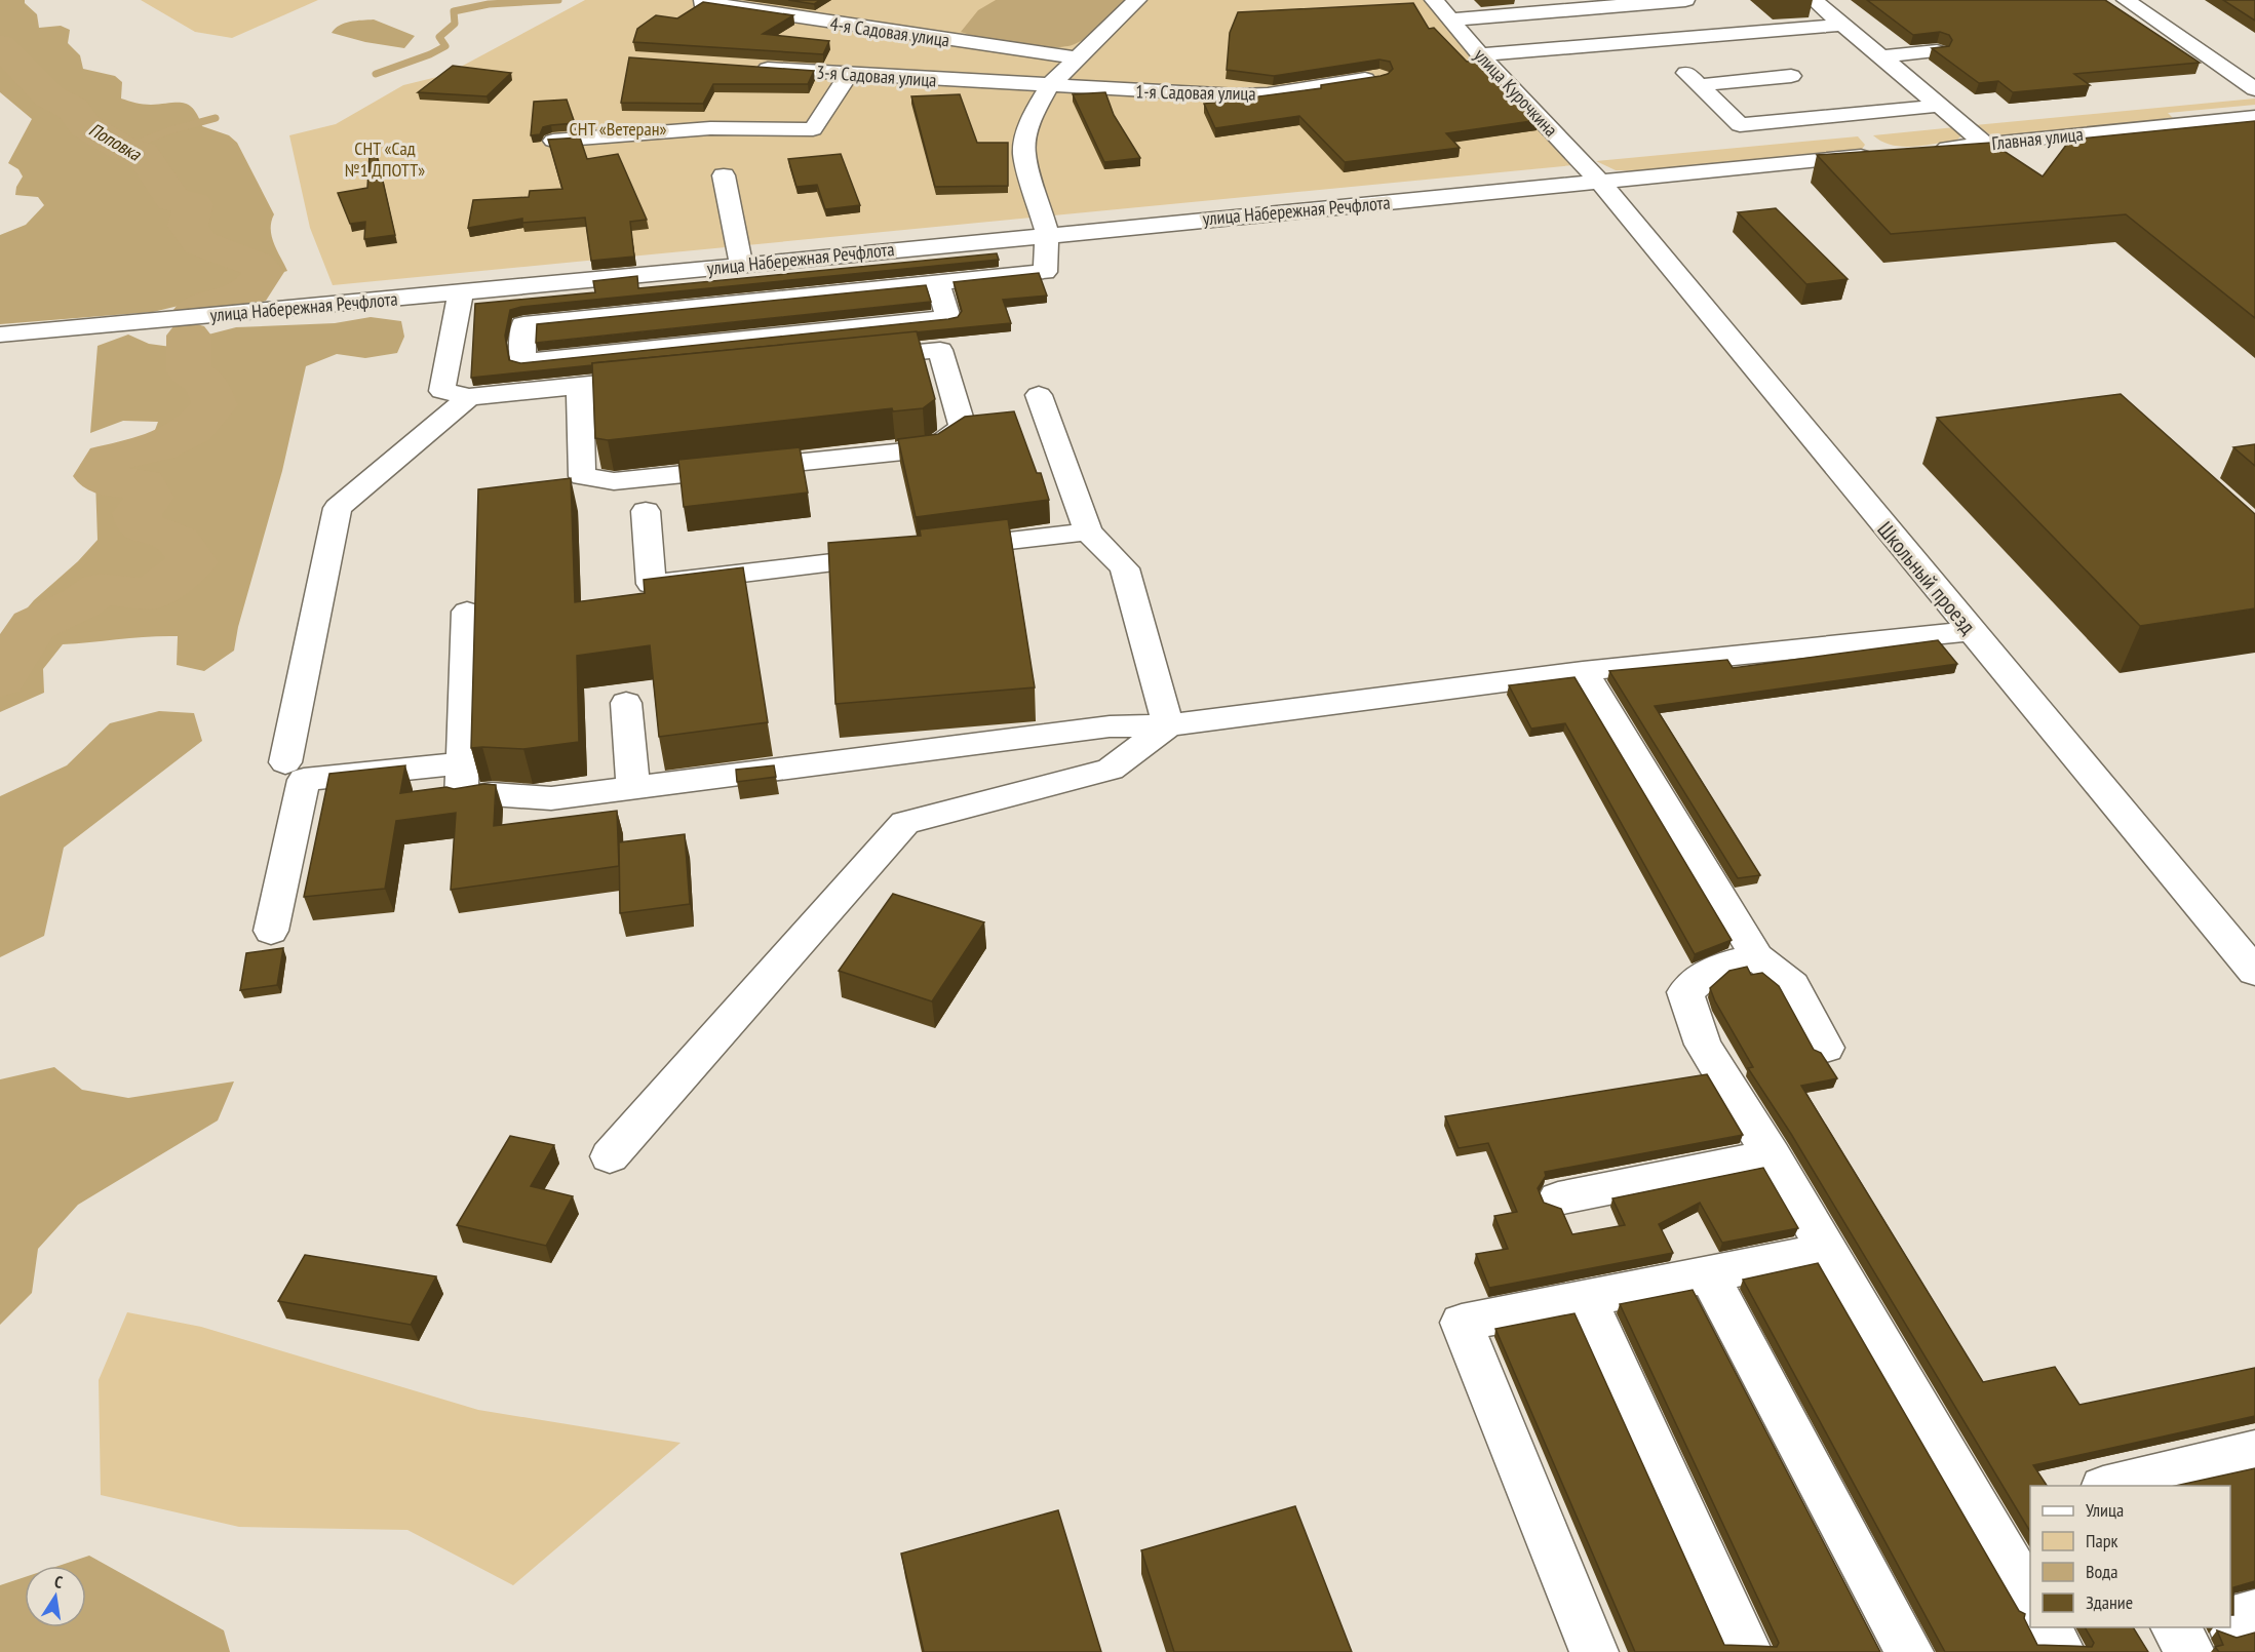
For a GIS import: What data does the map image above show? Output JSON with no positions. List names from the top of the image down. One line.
{"streets":{"street":["4-я Садовая улица","3-я Садовая улица","1-я Садовая улица","улица Курочкина","Главная улица","улица Набережная Речфлота","Школьный проезд"]},"crossings":[["3-я Садовая улица","1-я Садовая улица"],["улица Курочкина","улица Набережная Речфлота"],["улица Курочкина","Школьный проезд"],["улица Набережная Речфлота","Школьный проезд"]],"water":["Поповка"],"parks":["СНТ «Ветеран»","СНТ «Сад №1 ДПОТТ»"],"legend":["Улица","Парк","Вода","Здание"],"north":"top"}
